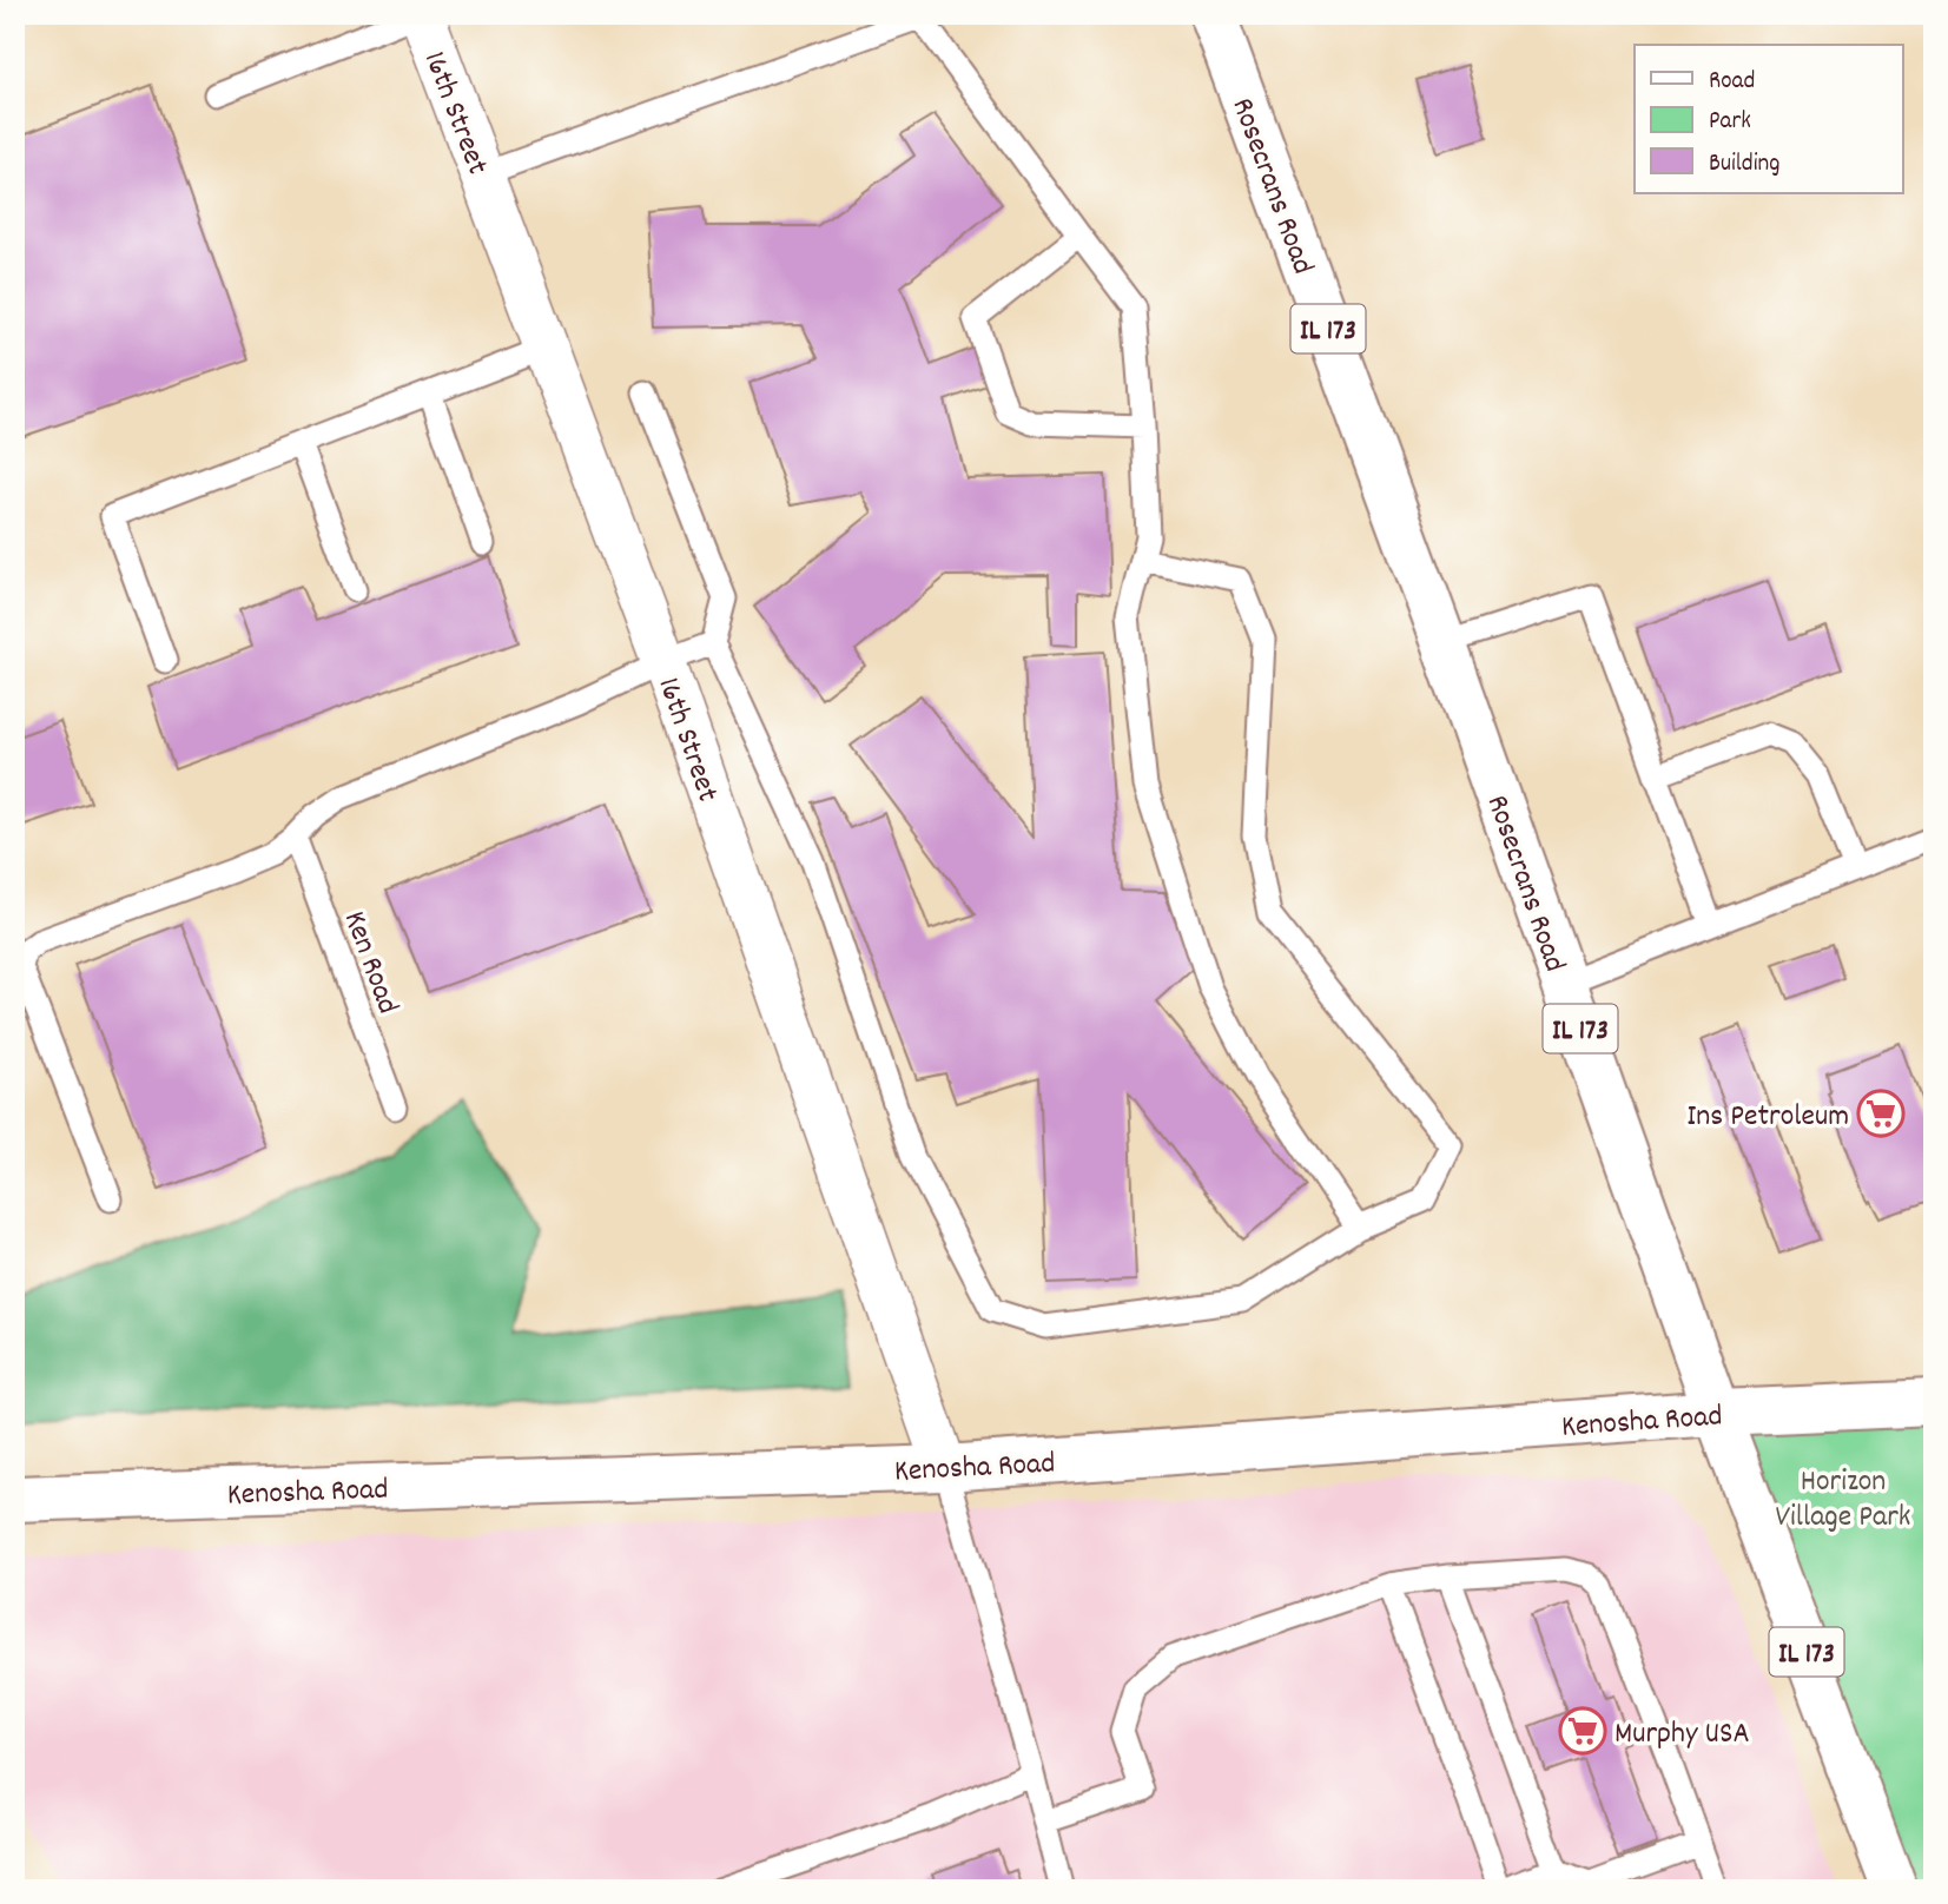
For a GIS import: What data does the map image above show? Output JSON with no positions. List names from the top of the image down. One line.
{"streets":{"main road":["Rosecrans Road","IL 173","Kenosha Road"],"street":["16th Street"],"lane":["Ken Road"]},"crossings":[["16th Street","Kenosha Road"],["Rosecrans Road","Kenosha Road"]],"parks":["Horizon Village Park"],"places":{"supermarket":["Ins Petroleum","Murphy USA"]},"legend":["Road","Park","Building"]}
